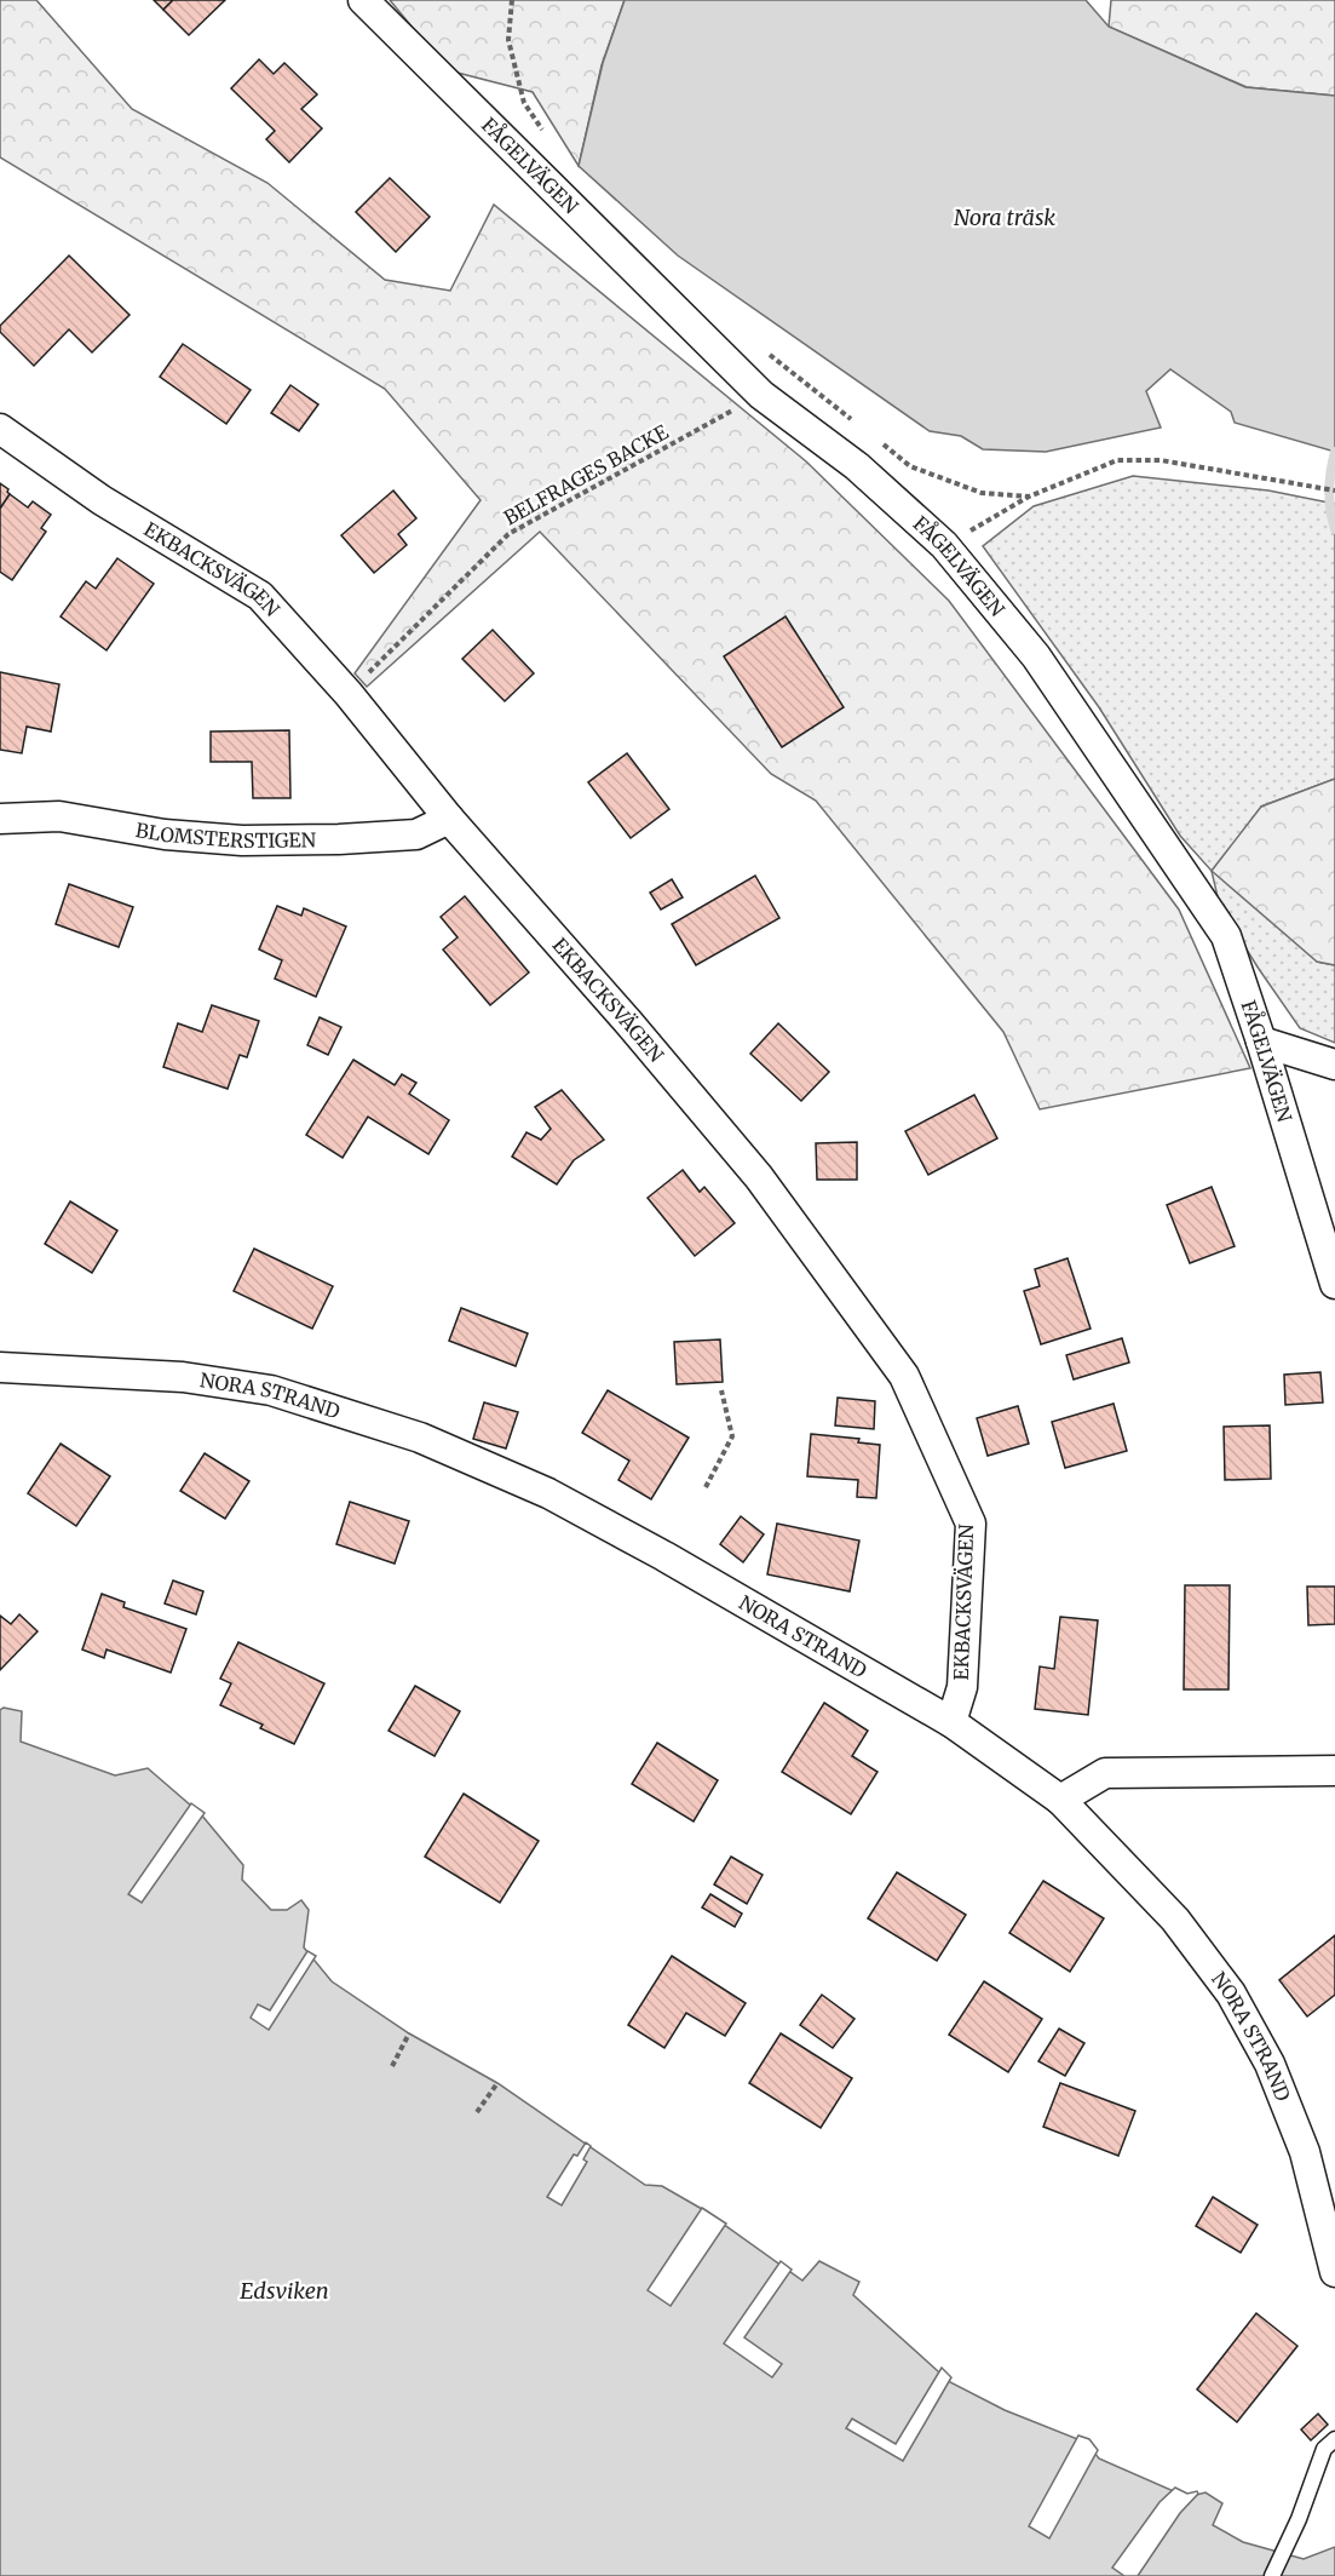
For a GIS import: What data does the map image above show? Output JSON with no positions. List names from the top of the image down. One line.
{"streets":{"street":["FÅGELVÄGEN","EKBACKSVÄGEN","BLOMSTERSTIGEN","NORA STRAND"],"path":["BELFRAGES BACKE"]},"crossings":[["FÅGELVÄGEN","BELFRAGES BACKE"],["BELFRAGES BACKE","EKBACKSVÄGEN"],["EKBACKSVÄGEN","BLOMSTERSTIGEN"],["EKBACKSVÄGEN","NORA STRAND"]],"water":["Nora träsk","Edsviken"]}
